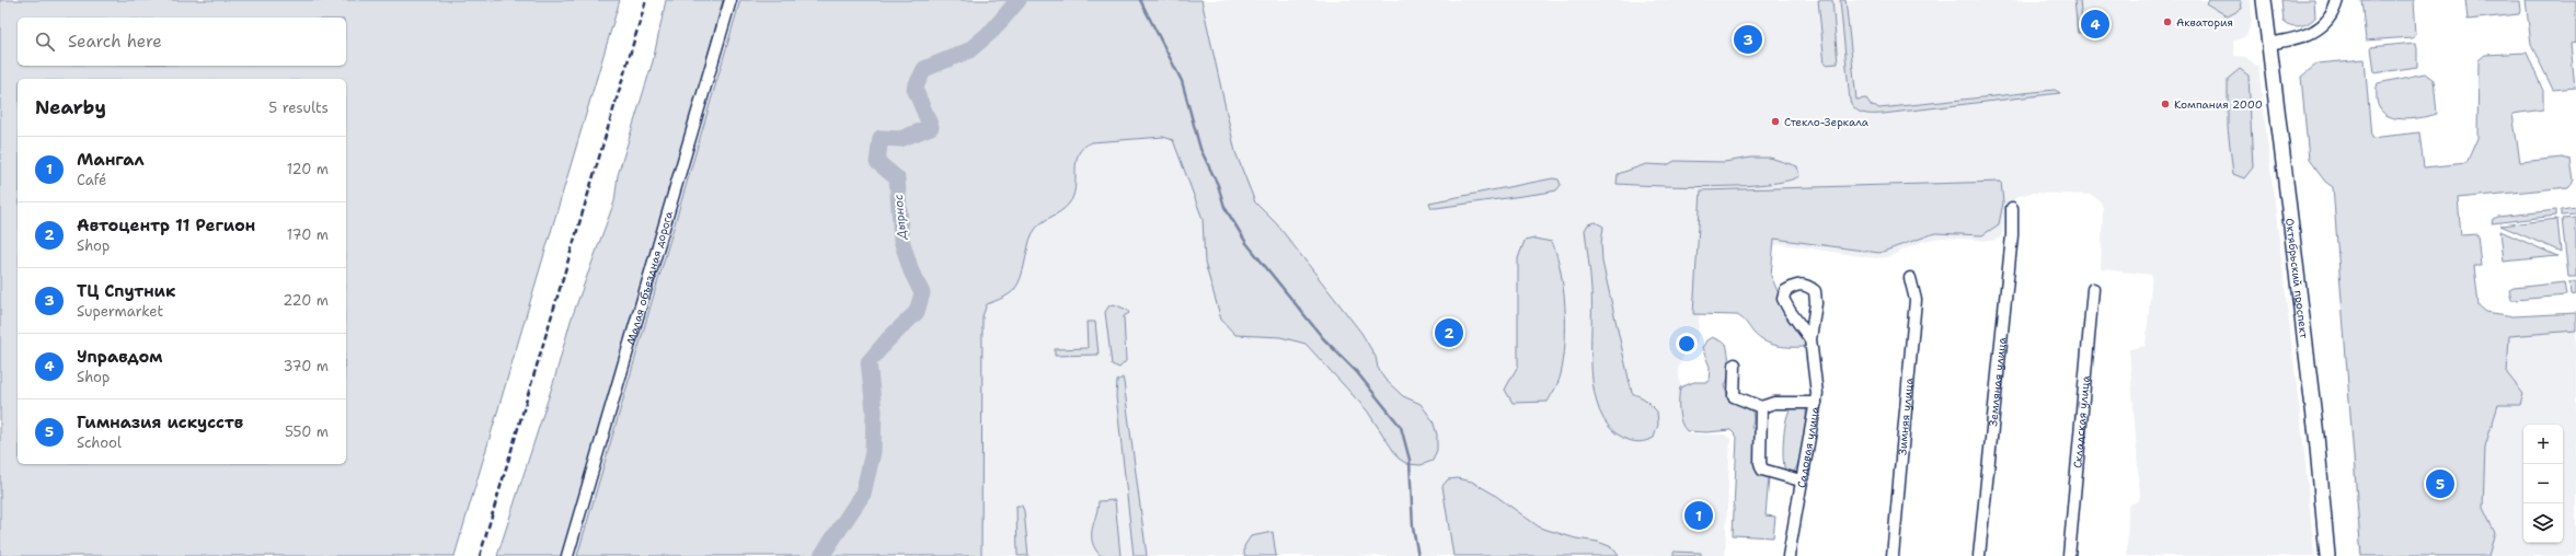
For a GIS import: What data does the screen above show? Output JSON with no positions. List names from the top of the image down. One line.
{"streets":{"main road":["Октябрьский проспект"],"street":["Малая объездная дорога","Земляная улица","Зимняя улица","Складская улица","Садовая улица"]},"water":["Дырнос"],"places":["Акватория","Компания 2000","Стекло-Зеркала"],"page":{"pins":["4","3","2","5","1"],"search":"Search here","heading":["Nearby","5 results"],"list":[{"mark":"1","name":"Мангал","note":"Café","value":"120 m"},{"mark":"2","name":"Автоцентр 11 Регион","note":"Shop","value":"170 m"},{"mark":"3","name":"ТЦ Спутник","note":"Supermarket","value":"220 m"},{"mark":"4","name":"Управдом","note":"Shop","value":"370 m"},{"mark":"5","name":"Гимназия искусств","note":"School","value":"550 m"}],"map_buttons":["+","−"]}}
